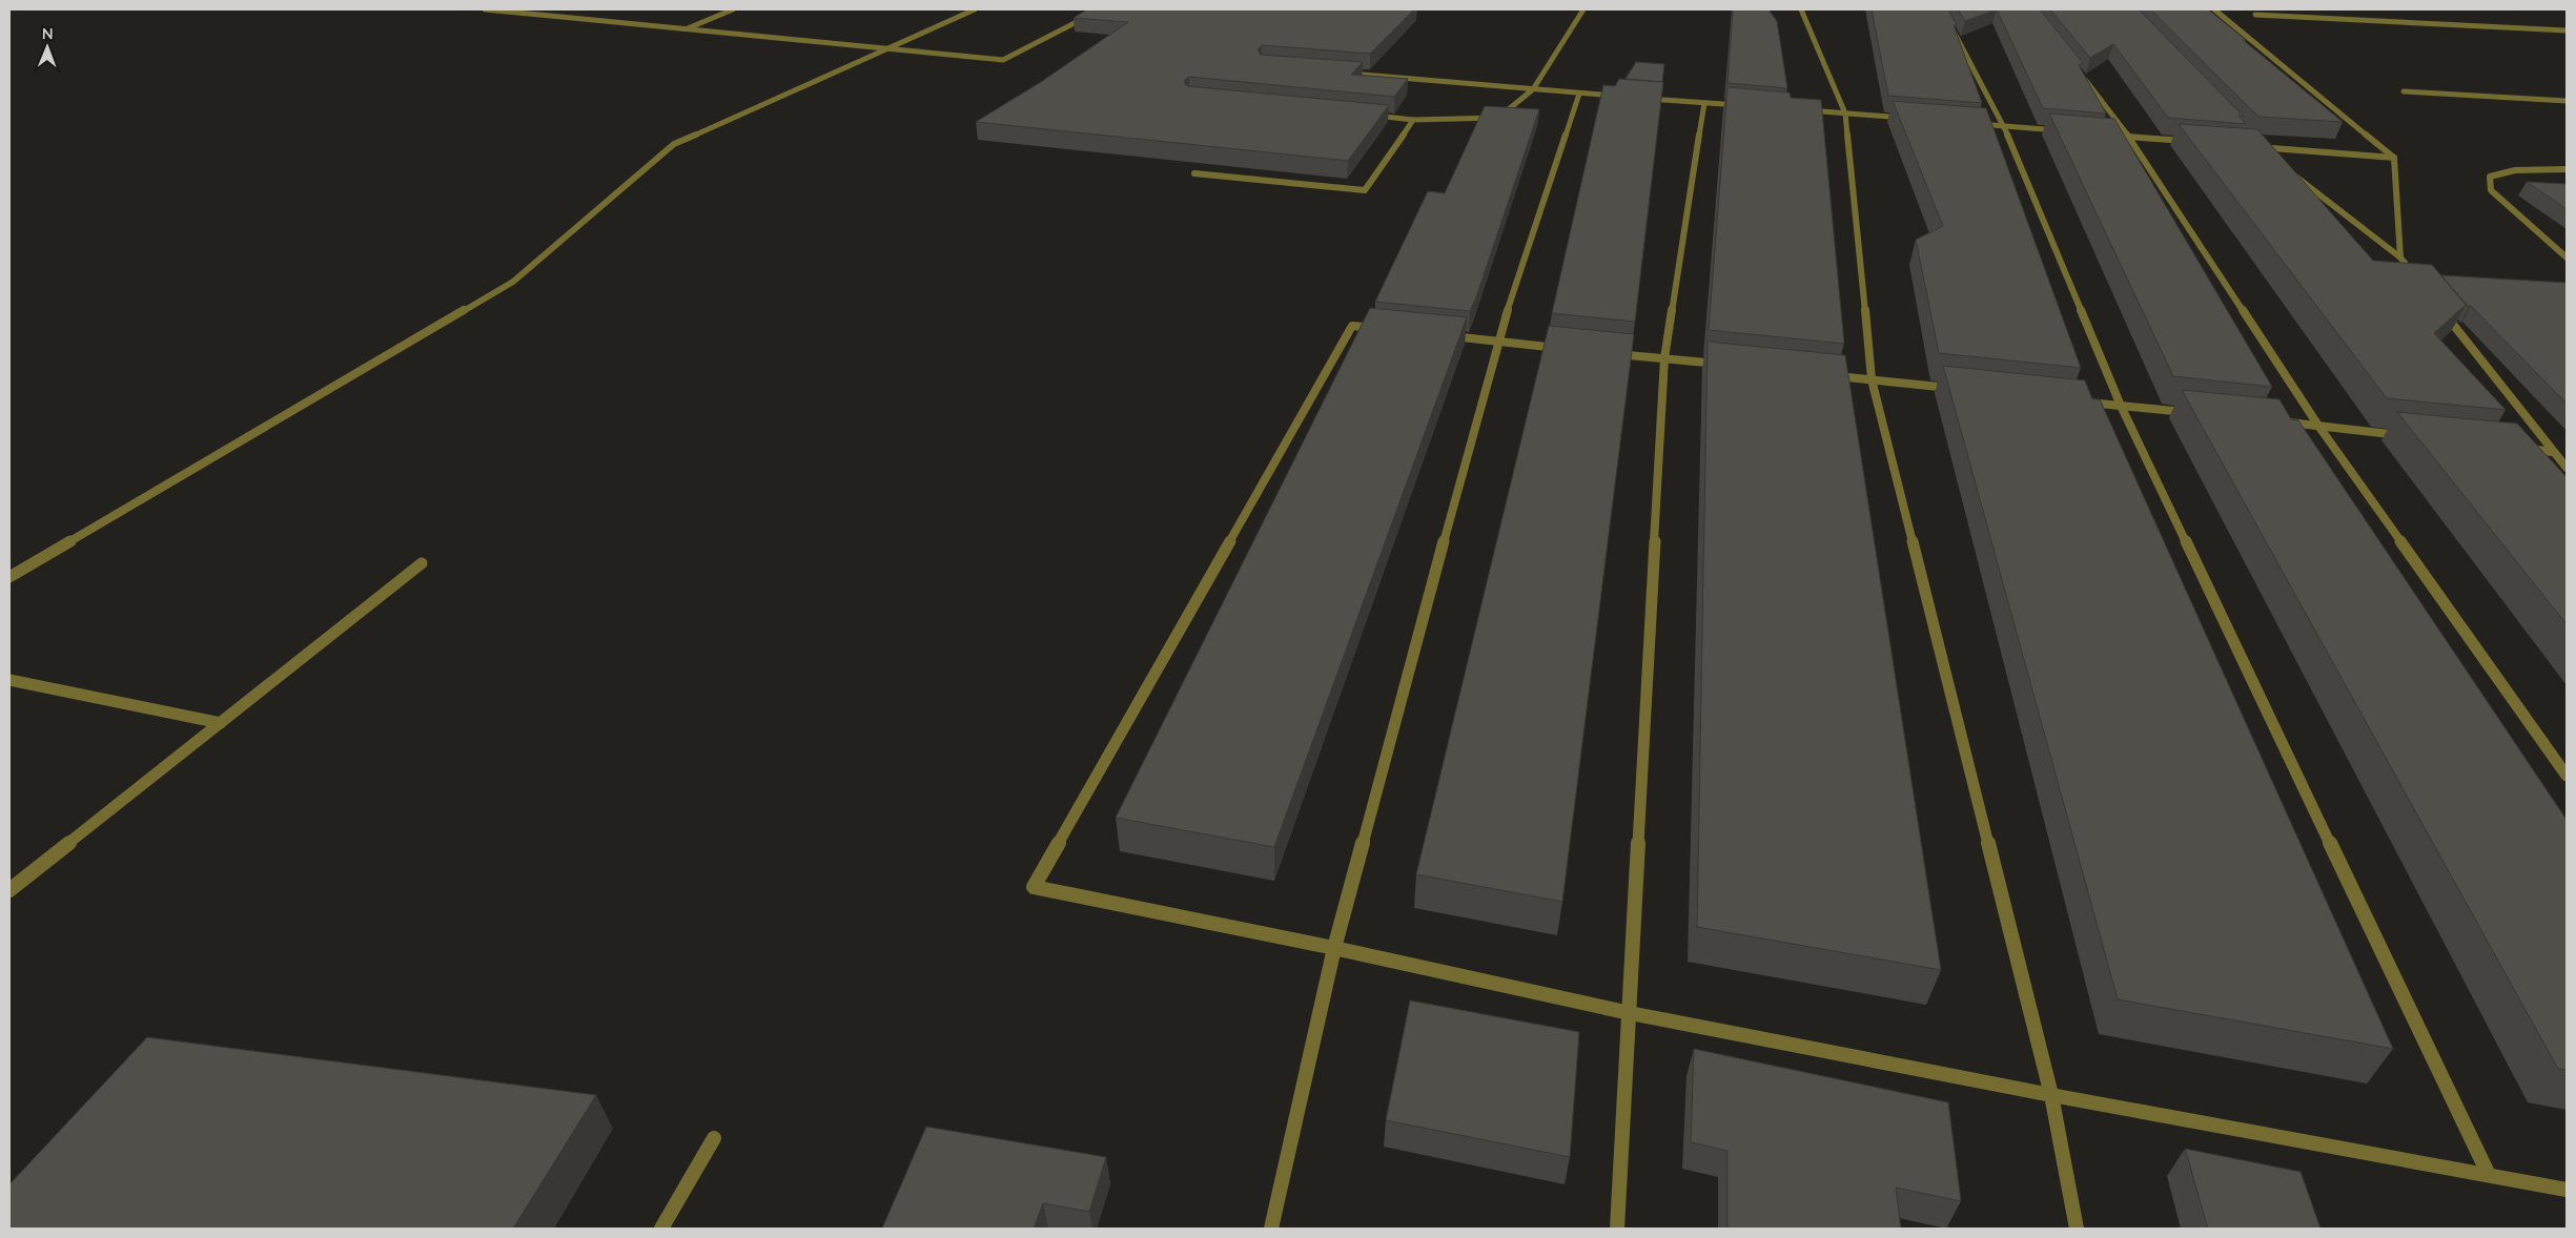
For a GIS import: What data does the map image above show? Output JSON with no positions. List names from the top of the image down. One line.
{"north":"top"}
